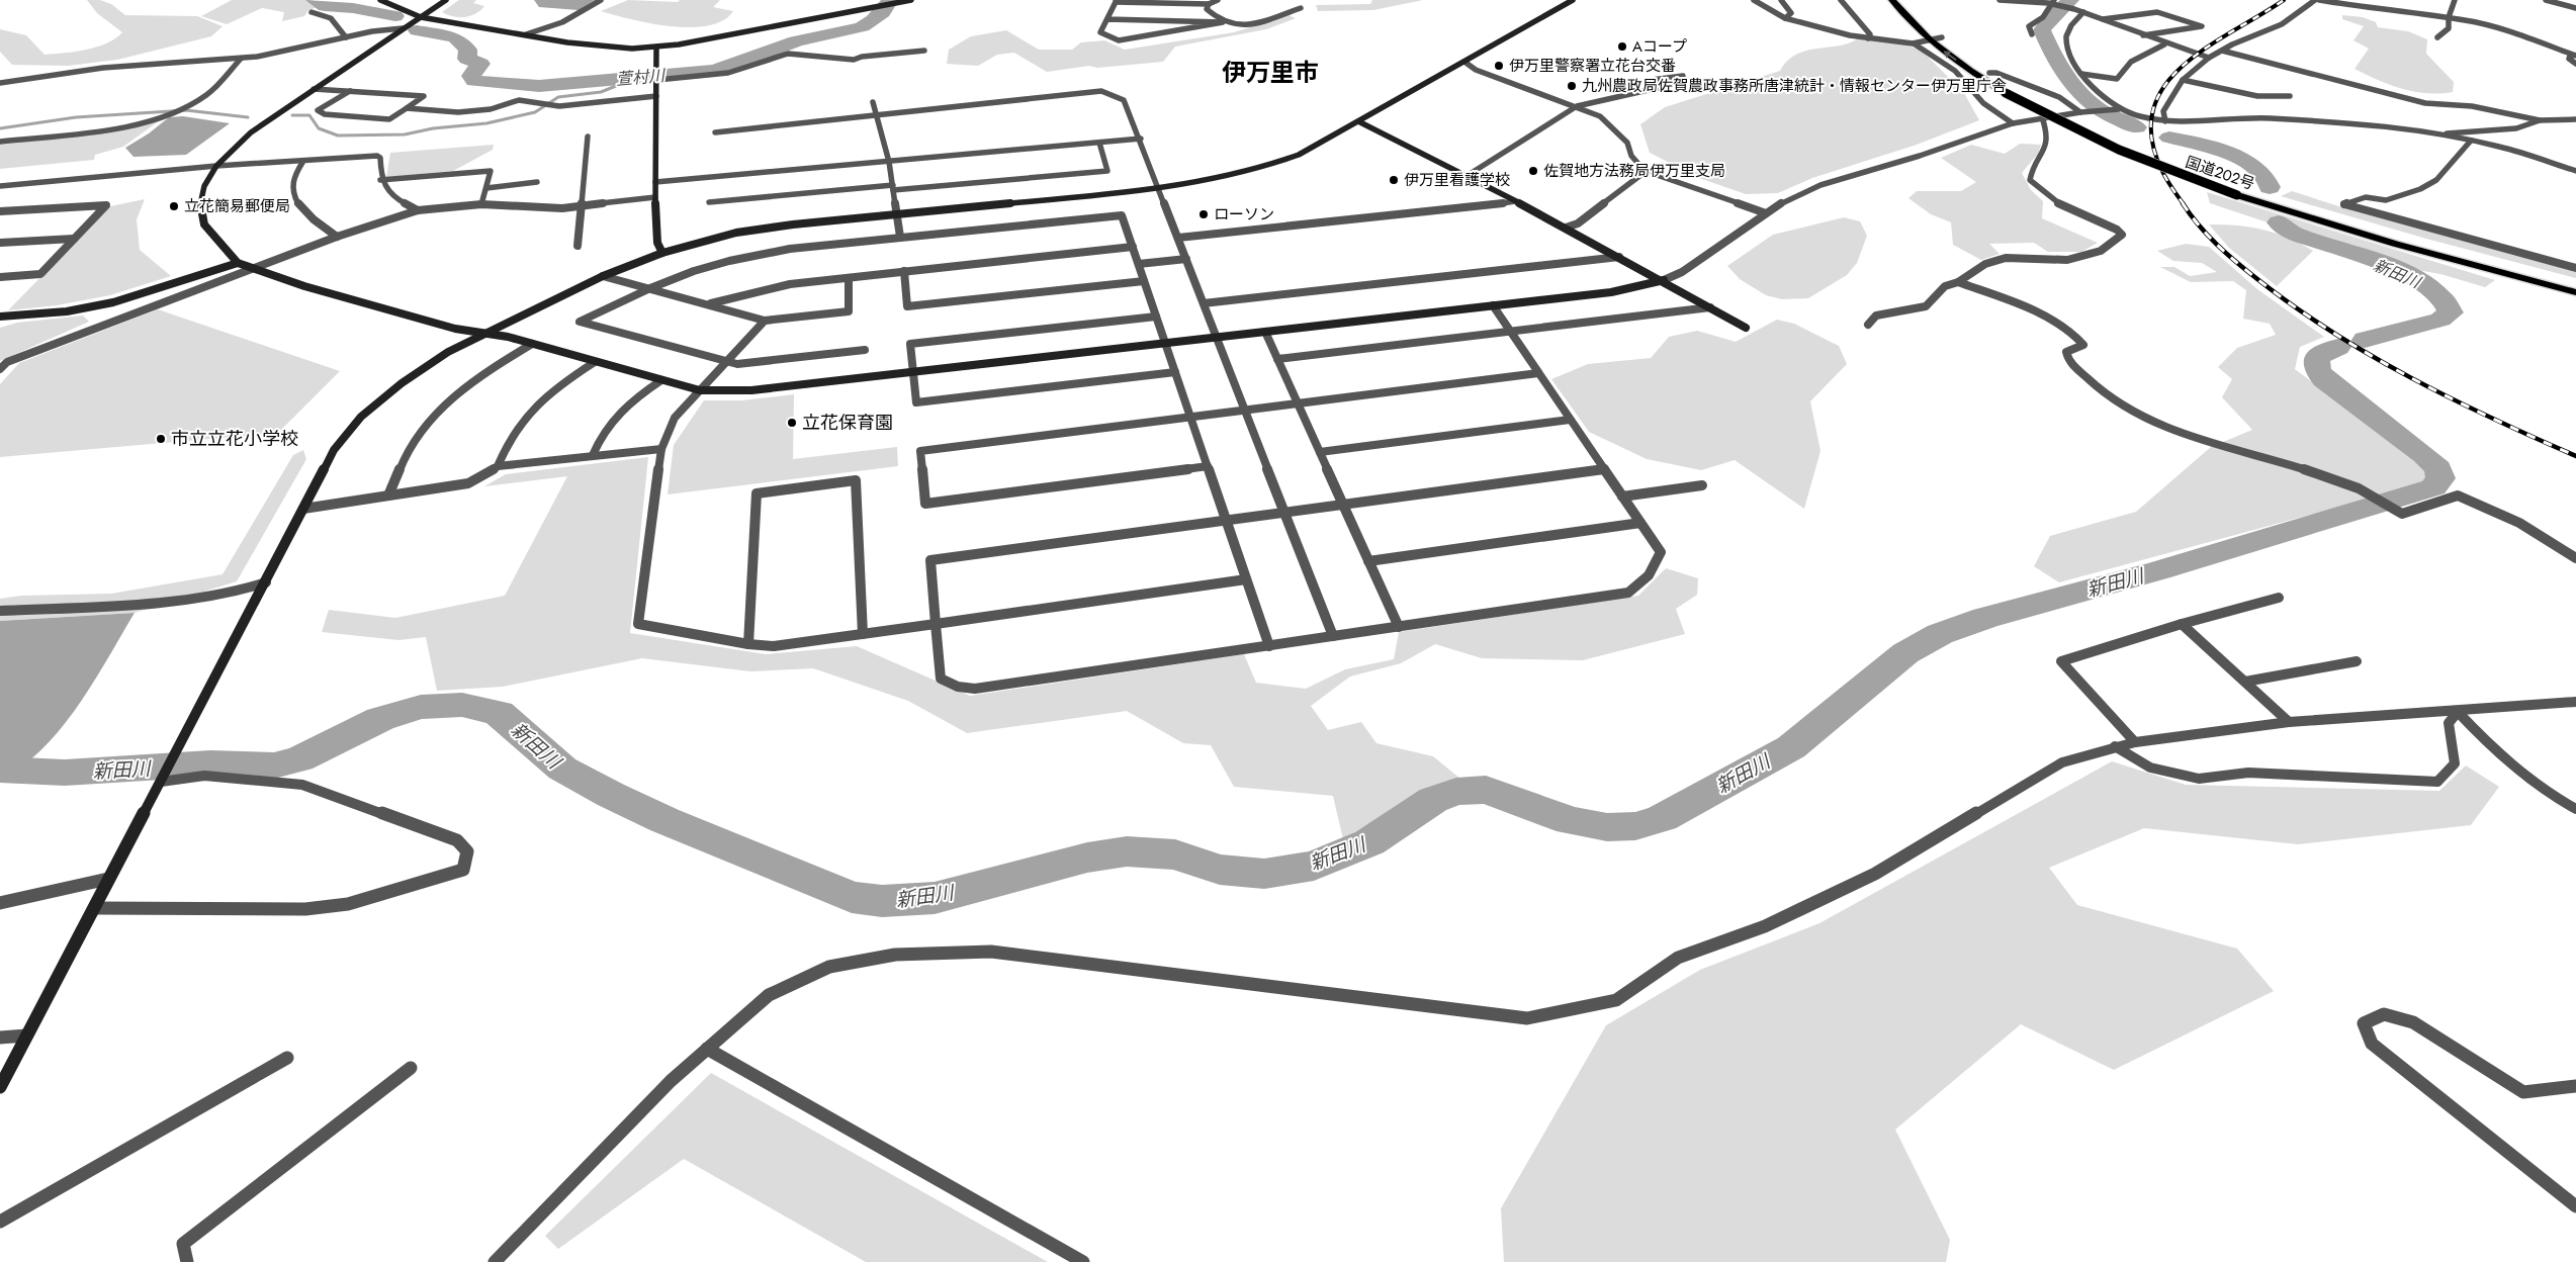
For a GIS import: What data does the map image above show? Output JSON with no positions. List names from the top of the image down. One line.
{"streets":{"highway":["国道202号"]},"districts":["伊万里市"],"water":["萱村川","新田川"],"places":["Aコープ","伊万里警察署立花台交番","九州農政局佐賀農政事務所唐津統計・情報センター伊万里庁舎","佐賀地方法務局伊万里支局","伊万里看護学校","立花簡易郵便局","ローソン","立花保育園","市立立花小学校"]}
